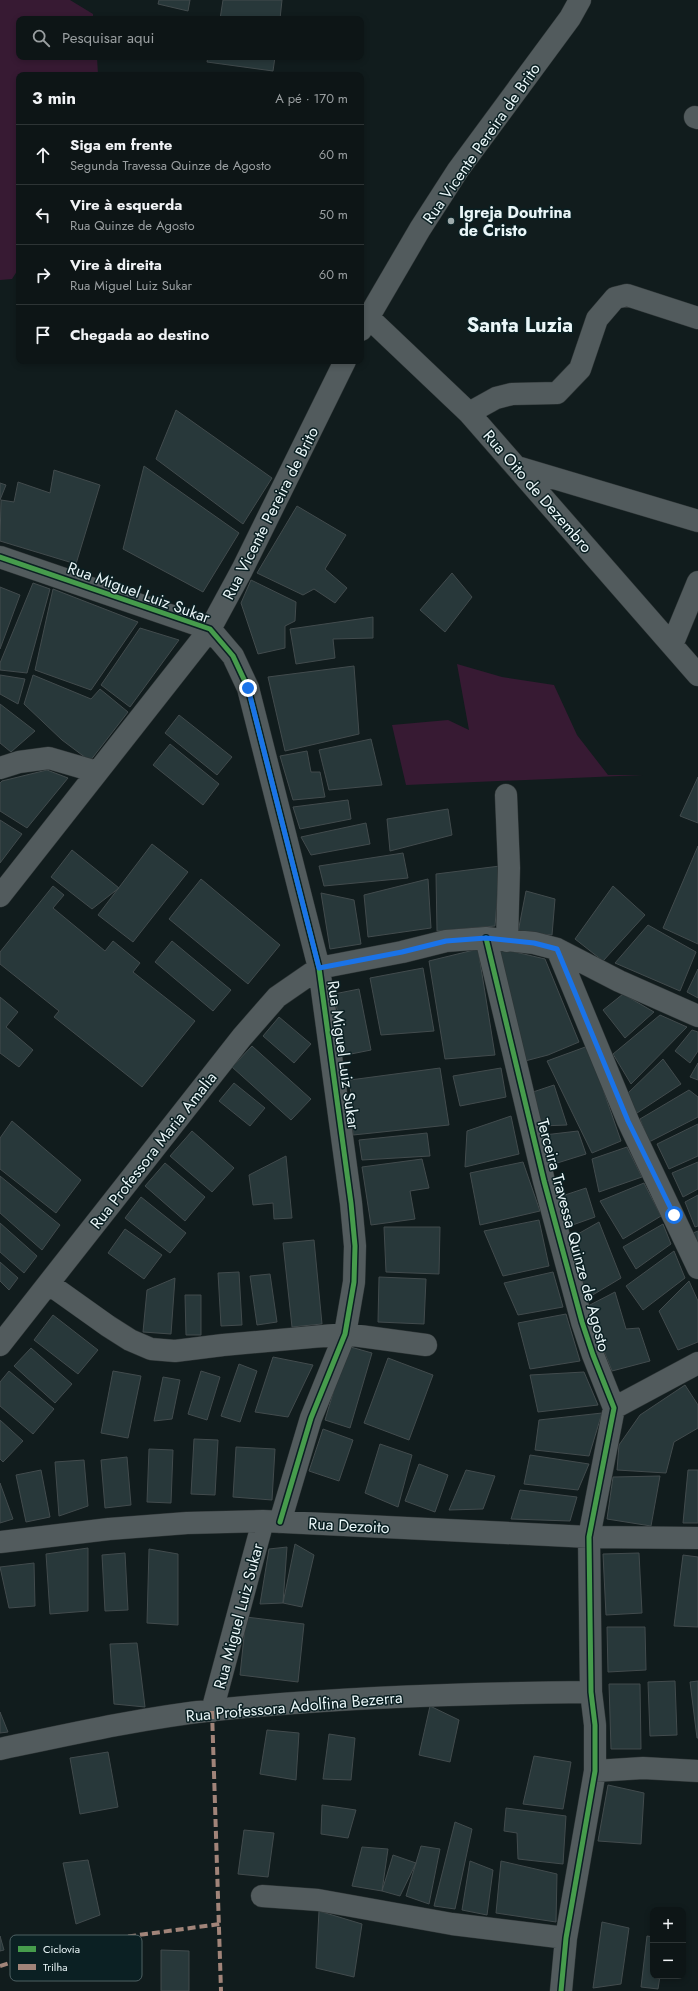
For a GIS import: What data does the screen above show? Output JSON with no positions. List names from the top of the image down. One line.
{"streets":{"street":["Rua Vicente Pereira de Brito","Rua Oito de Dezembro","Rua Miguel Luiz Sukar","Rua Professora Maria Amalia","Terceira Travessa Quinze de Agosto","Rua Dezoito","Rua Professora Adolfina Bezerra"]},"crossings":[["Rua Vicente Pereira de Brito","Rua Oito de Dezembro"],["Rua Vicente Pereira de Brito","Rua Miguel Luiz Sukar"],["Rua Miguel Luiz Sukar","Rua Professora Maria Amalia"],["Rua Miguel Luiz Sukar","Rua Dezoito"],["Rua Miguel Luiz Sukar","Rua Professora Adolfina Bezerra"]],"districts":["Santa Luzia"],"places":["Igreja Doutrina de Cristo"],"legend":["Ciclovia","Trilha"],"page":{"search":"Pesquisar aqui","heading":["3 min","A pé · 170 m"],"list":[["Siga em frente","Segunda Travessa Quinze de Agosto","60 m"],["Vire à esquerda","Rua Quinze de Agosto","50 m"],["Vire à direita","Rua Miguel Luiz Sukar","60 m"],"Chegada ao destino"],"map_buttons":["+","−"]}}
